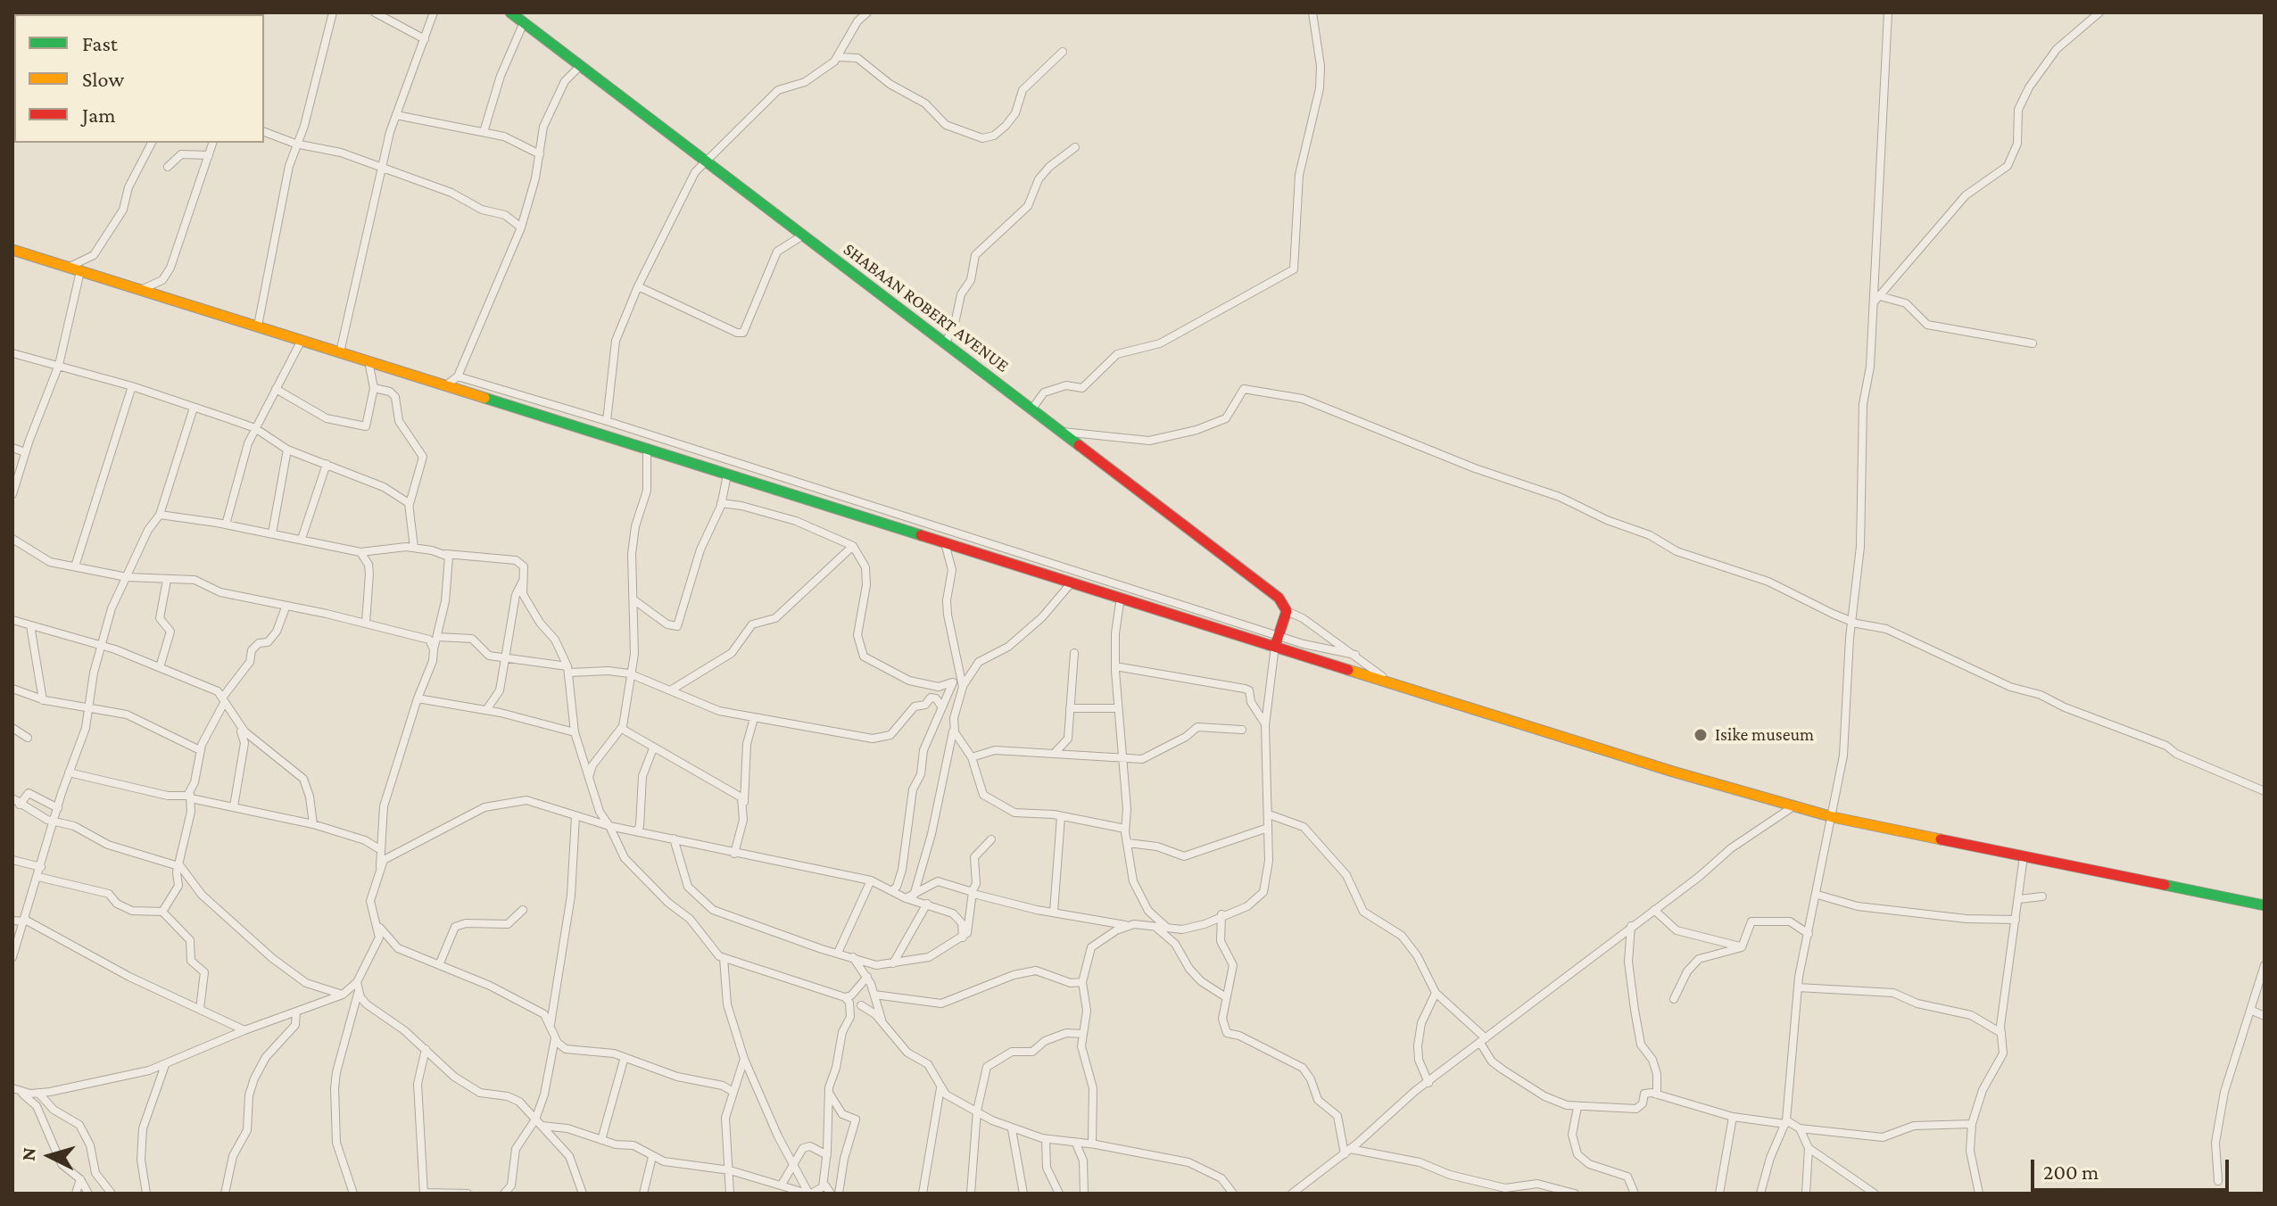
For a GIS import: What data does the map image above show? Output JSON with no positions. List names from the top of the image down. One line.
{"streets":{"main road":["SHABAAN ROBERT AVENUE"]},"places":["Isike museum"],"legend":["Fast","Slow","Jam"],"scale_bar":"200 m","north":"left"}
